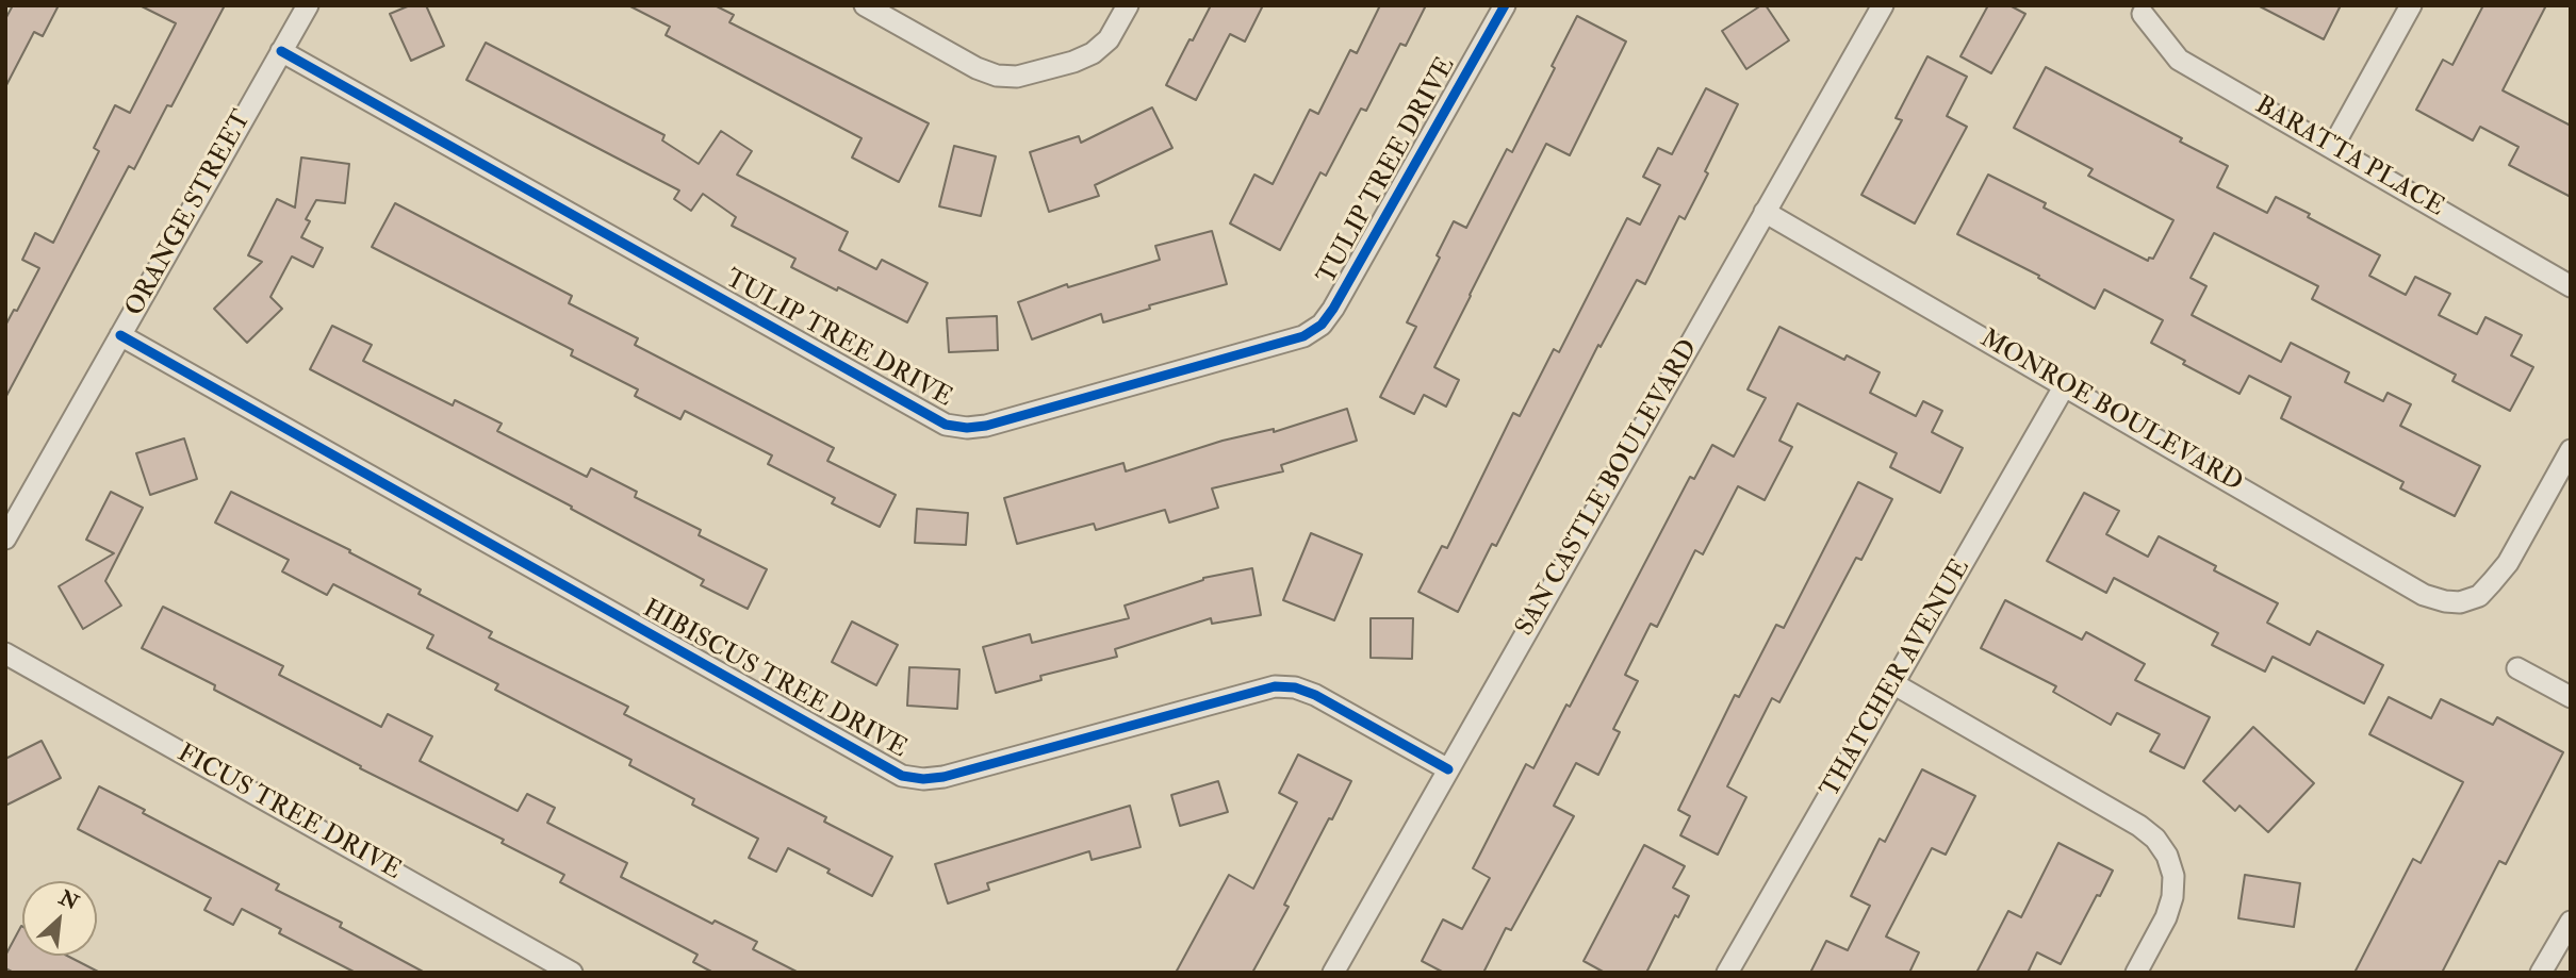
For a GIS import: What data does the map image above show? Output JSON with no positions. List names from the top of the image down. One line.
{"streets":{"street":["BARATTA PLACE","TULIP TREE DRIVE","ORANGE STREET","MONROE BOULEVARD","SAN CASTLE BOULEVARD","THATCHER AVENUE","HIBISCUS TREE DRIVE","FICUS TREE DRIVE"]},"crossings":[["TULIP TREE DRIVE","ORANGE STREET"],["ORANGE STREET","HIBISCUS TREE DRIVE"],["MONROE BOULEVARD","SAN CASTLE BOULEVARD"],["MONROE BOULEVARD","THATCHER AVENUE"],["SAN CASTLE BOULEVARD","HIBISCUS TREE DRIVE"]],"north":"top right"}
